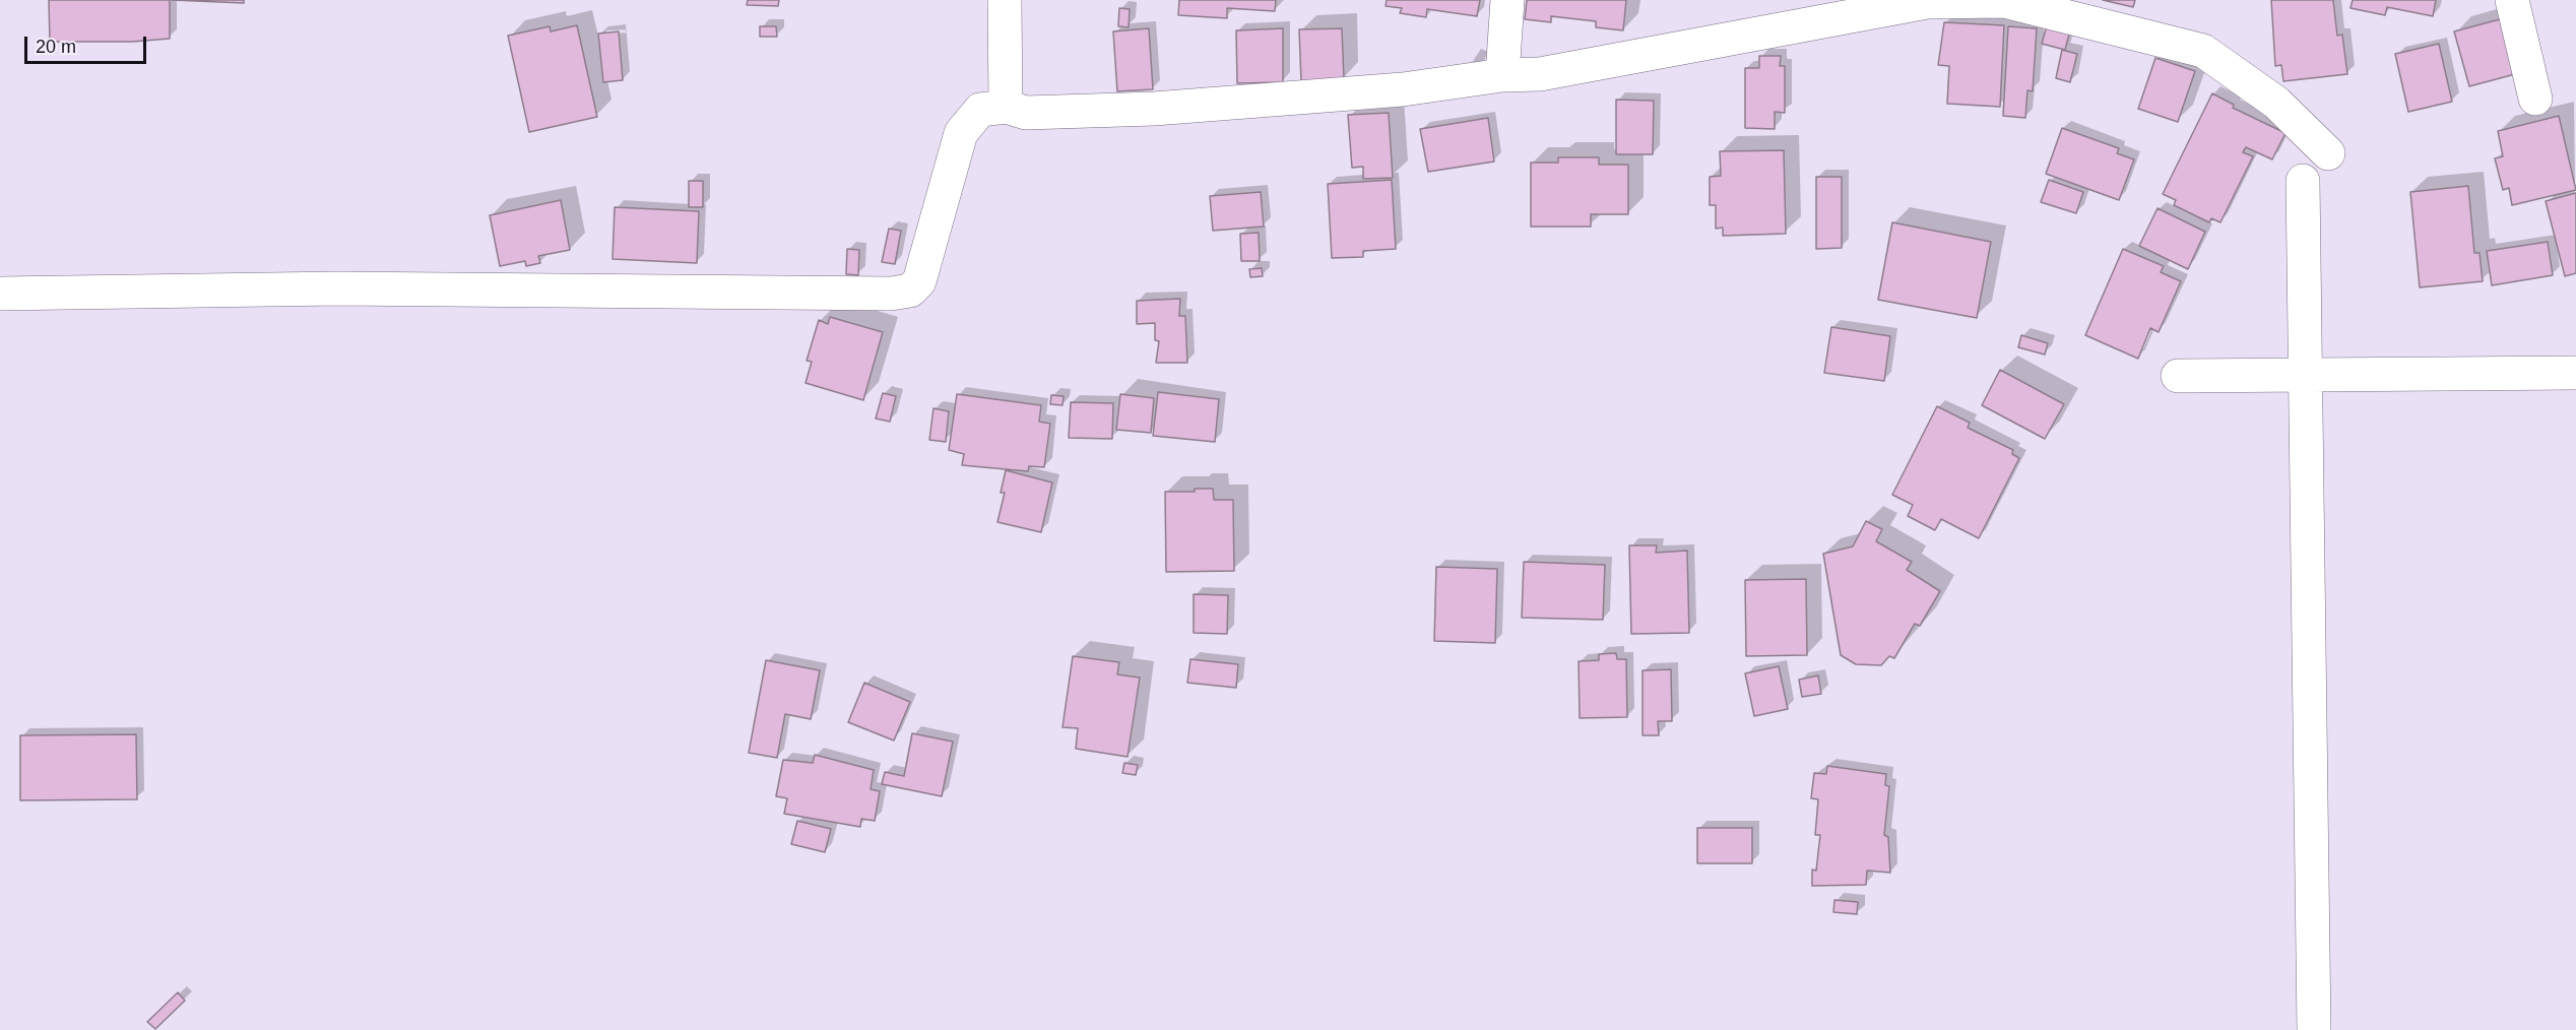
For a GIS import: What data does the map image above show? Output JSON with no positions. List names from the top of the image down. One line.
{"scale_bar":"20 m"}
